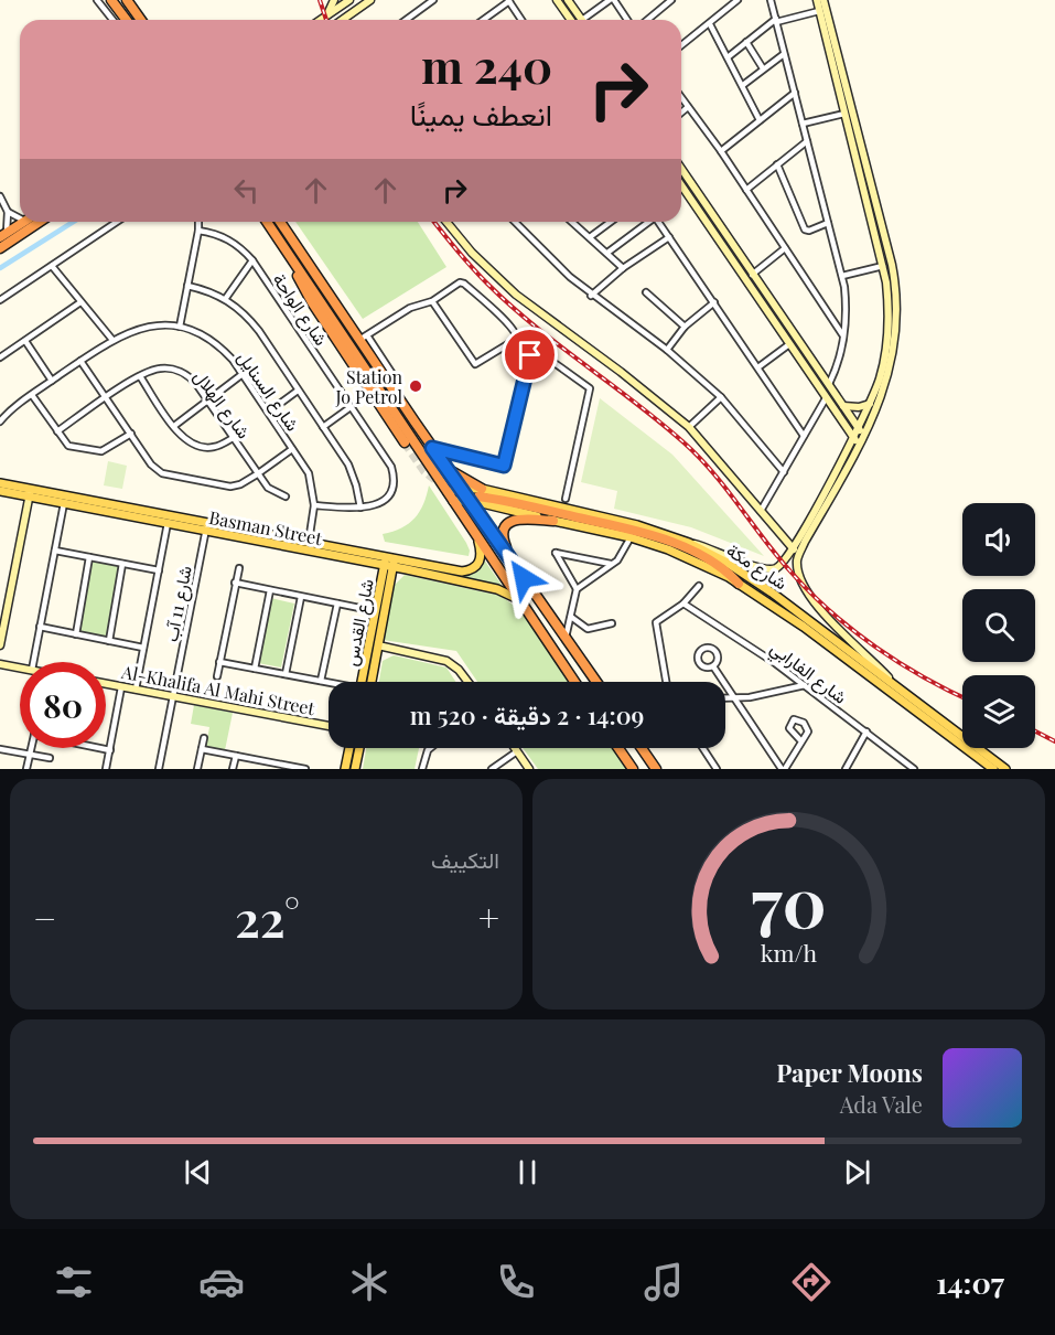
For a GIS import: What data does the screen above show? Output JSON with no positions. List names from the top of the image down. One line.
{"streets":{"main road":["Basman Street","شارع مكة","شارع القدس"],"street":["شارع الواحة","شارع السنايل","شارع الهلال","شارع 11 آب","شارع الفارابي","Al-Khalifa Al Mahi Street"]},"crossings":[["شارع الواحة","شارع السنايل"],["شارع السنايل","Basman Street"],["Basman Street","شارع 11 آب"],["Basman Street","شارع القدس"],["شارع 11 آب","Al-Khalifa Al Mahi Street"]],"places":["Station Jo Petrol"],"page":{"turn":["240 m","انعطف يمينًا"],"limit":"80","trip":"14:09 · 2 دقيقة · 520 m","tile":"التكييف","heat":["−","22°","+"],"song":["Paper Moons","Ada Vale"],"tabs":"14:07","gauge":["70","km/h"]}}
